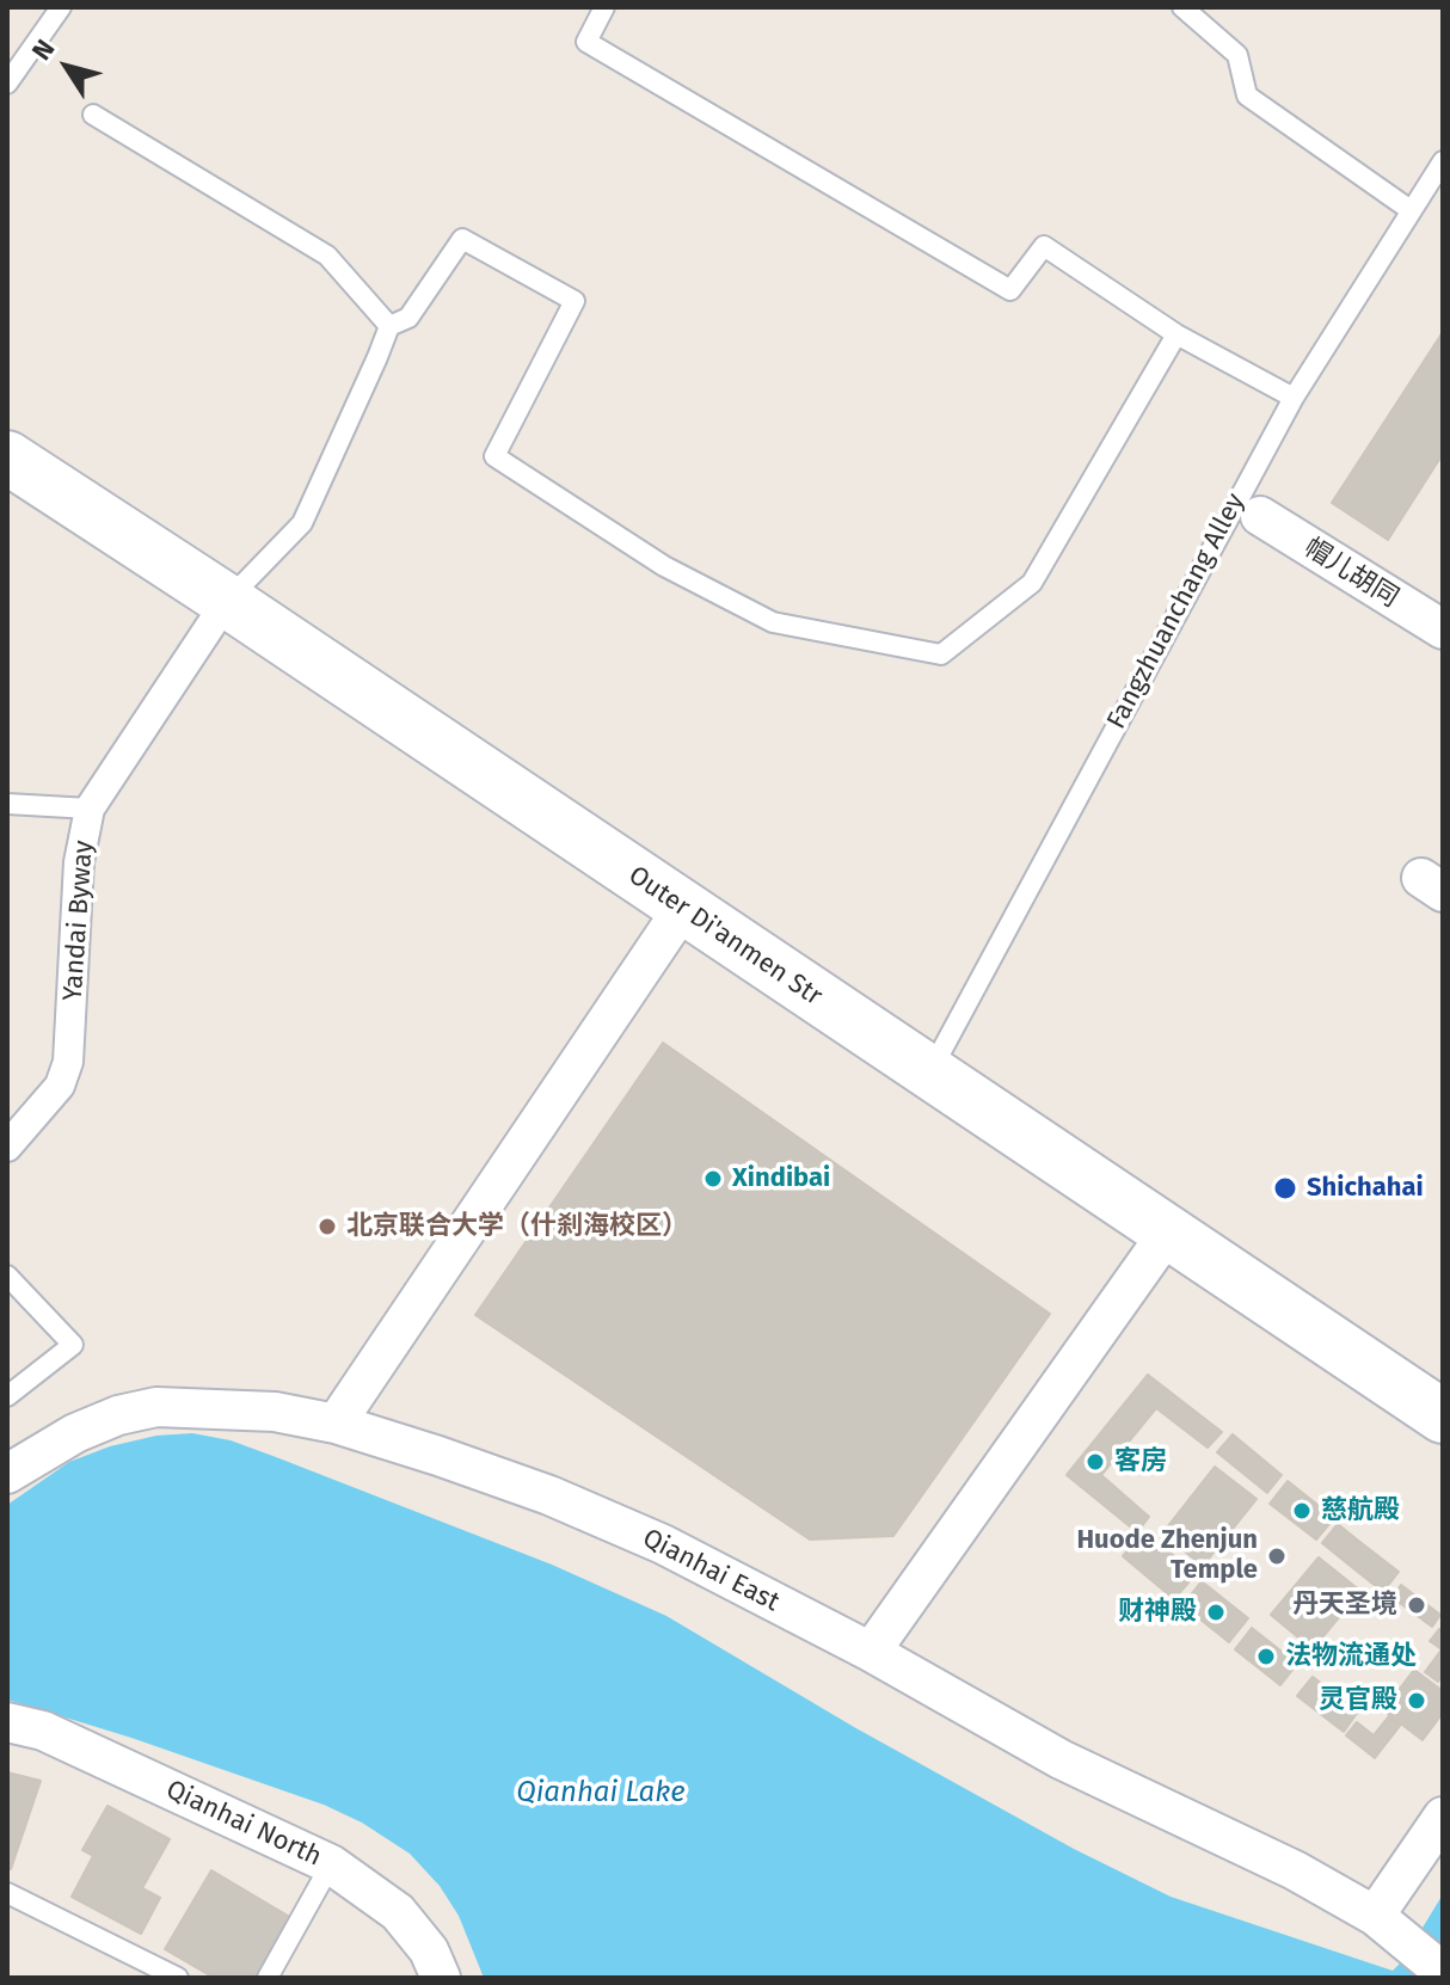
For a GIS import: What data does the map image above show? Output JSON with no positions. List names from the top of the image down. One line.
{"streets":{"main road":["Outer Di'anmen Str"],"street":["帽儿胡同","Yandai Byway","Qianhai East","Qianhai North"],"lane":["Fangzhuanchang Alley"]},"crossings":[["Fangzhuanchang Alley","Outer Di'anmen Str"],["Yandai Byway","Outer Di'anmen Str"]],"water":["Qianhai Lake"],"places":["Xindibai","Shichahai","北京联合大学（什刹海校区）","客房","慈航殿","Huode Zhenjun Temple","丹天圣境","财神殿","法物流通处","灵官殿"],"north":"top left"}
